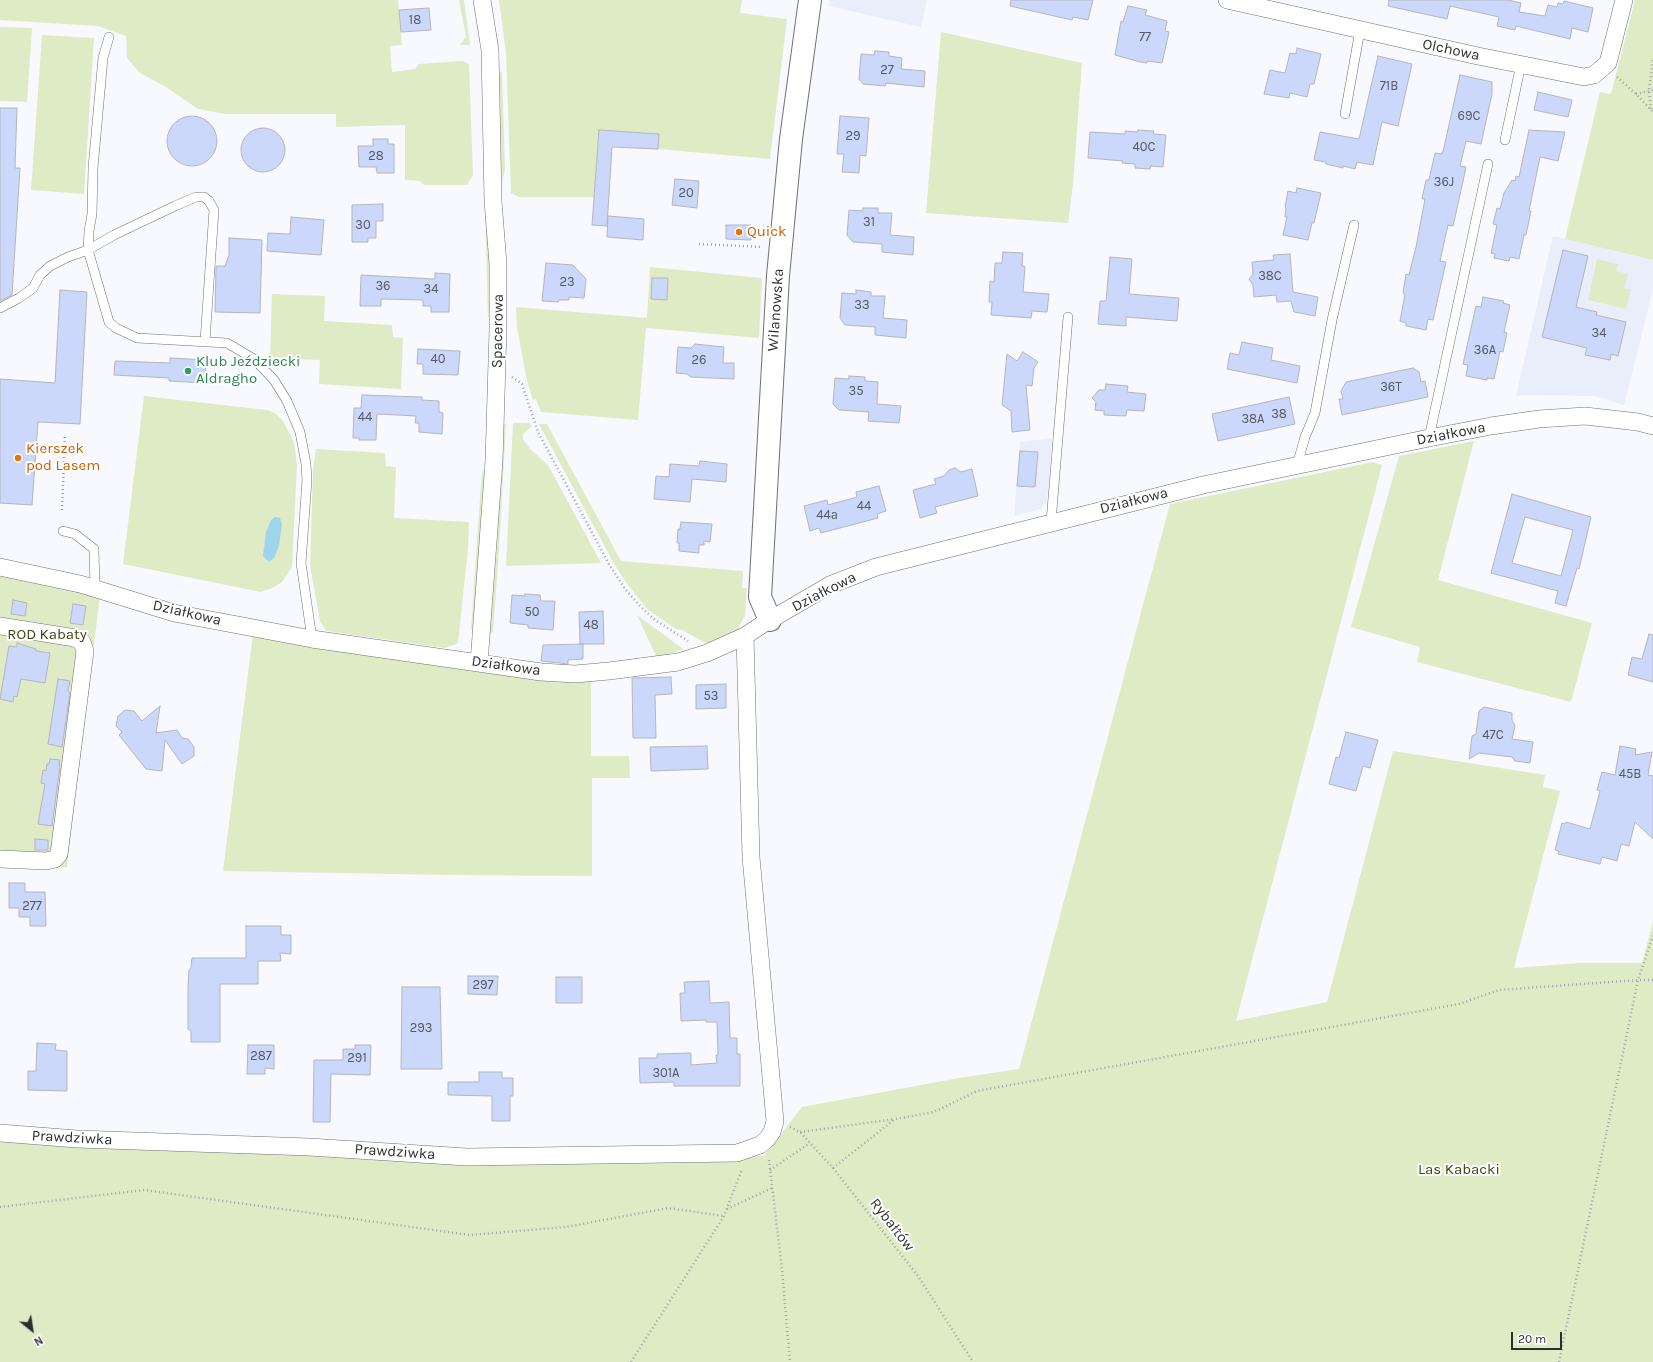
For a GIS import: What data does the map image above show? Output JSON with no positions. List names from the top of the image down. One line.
{"streets":{"street":["Olchowa","Wilanowska","Spacerowa","Działkowa","Prawdziwka"],"path":["Rybałtów"]},"crossings":[["Wilanowska","Działkowa"],["Spacerowa","Działkowa"]],"parks":["ROD Kabaty","Las Kabacki"],"places":["Quick","Klub Jeździecki Aldragho","Kierszek pod Lasem"],"house_numbers":["18","77","27","71B","69C","29","40C","28","36J","20","31","30","38C","23","36","34","33","34","36A","40","26","36T","35","38","44","38A","44","44a","50","48","53","47C","45B","277","297","293","287","291","301A"],"scale_bar":"20 m","north":"bottom right"}
